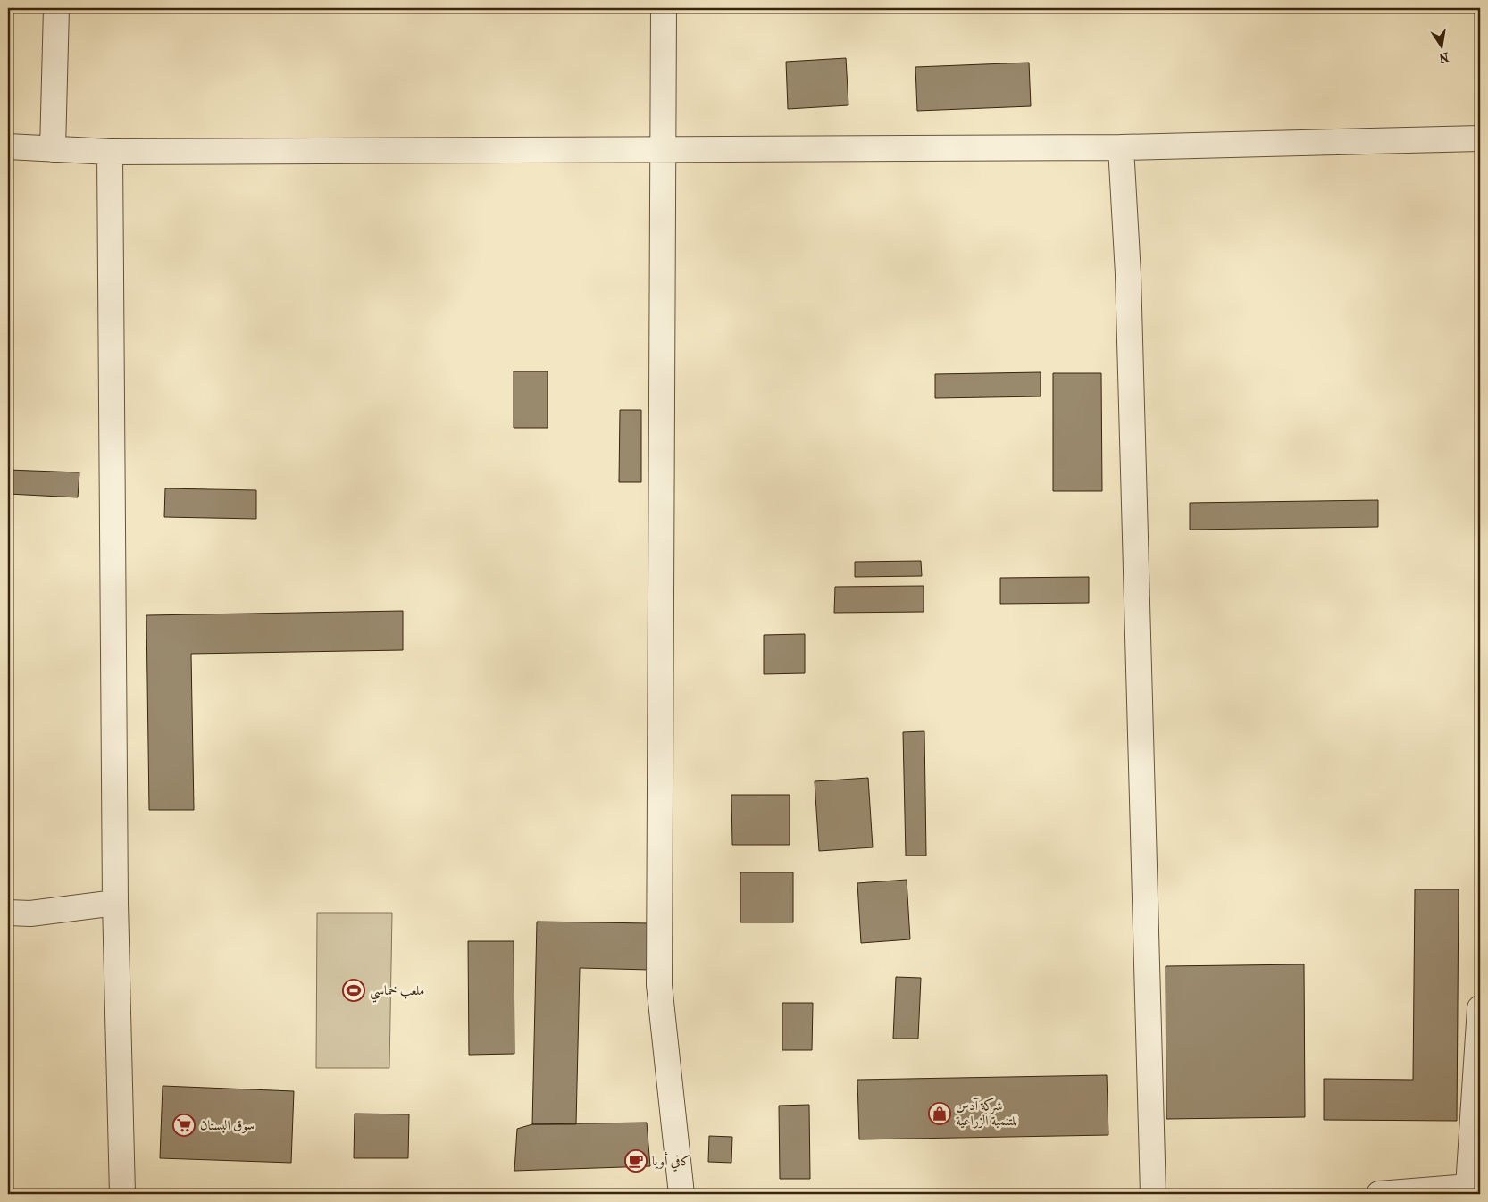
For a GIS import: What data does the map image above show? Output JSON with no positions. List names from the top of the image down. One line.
{"places":{"sports":["ملعب خماسي"],"shop":["شركة آدس للتنمية الزراعية"],"supermarket":["سوق البستان"],"cafe":["كافي أويا"]},"north":"bottom"}
